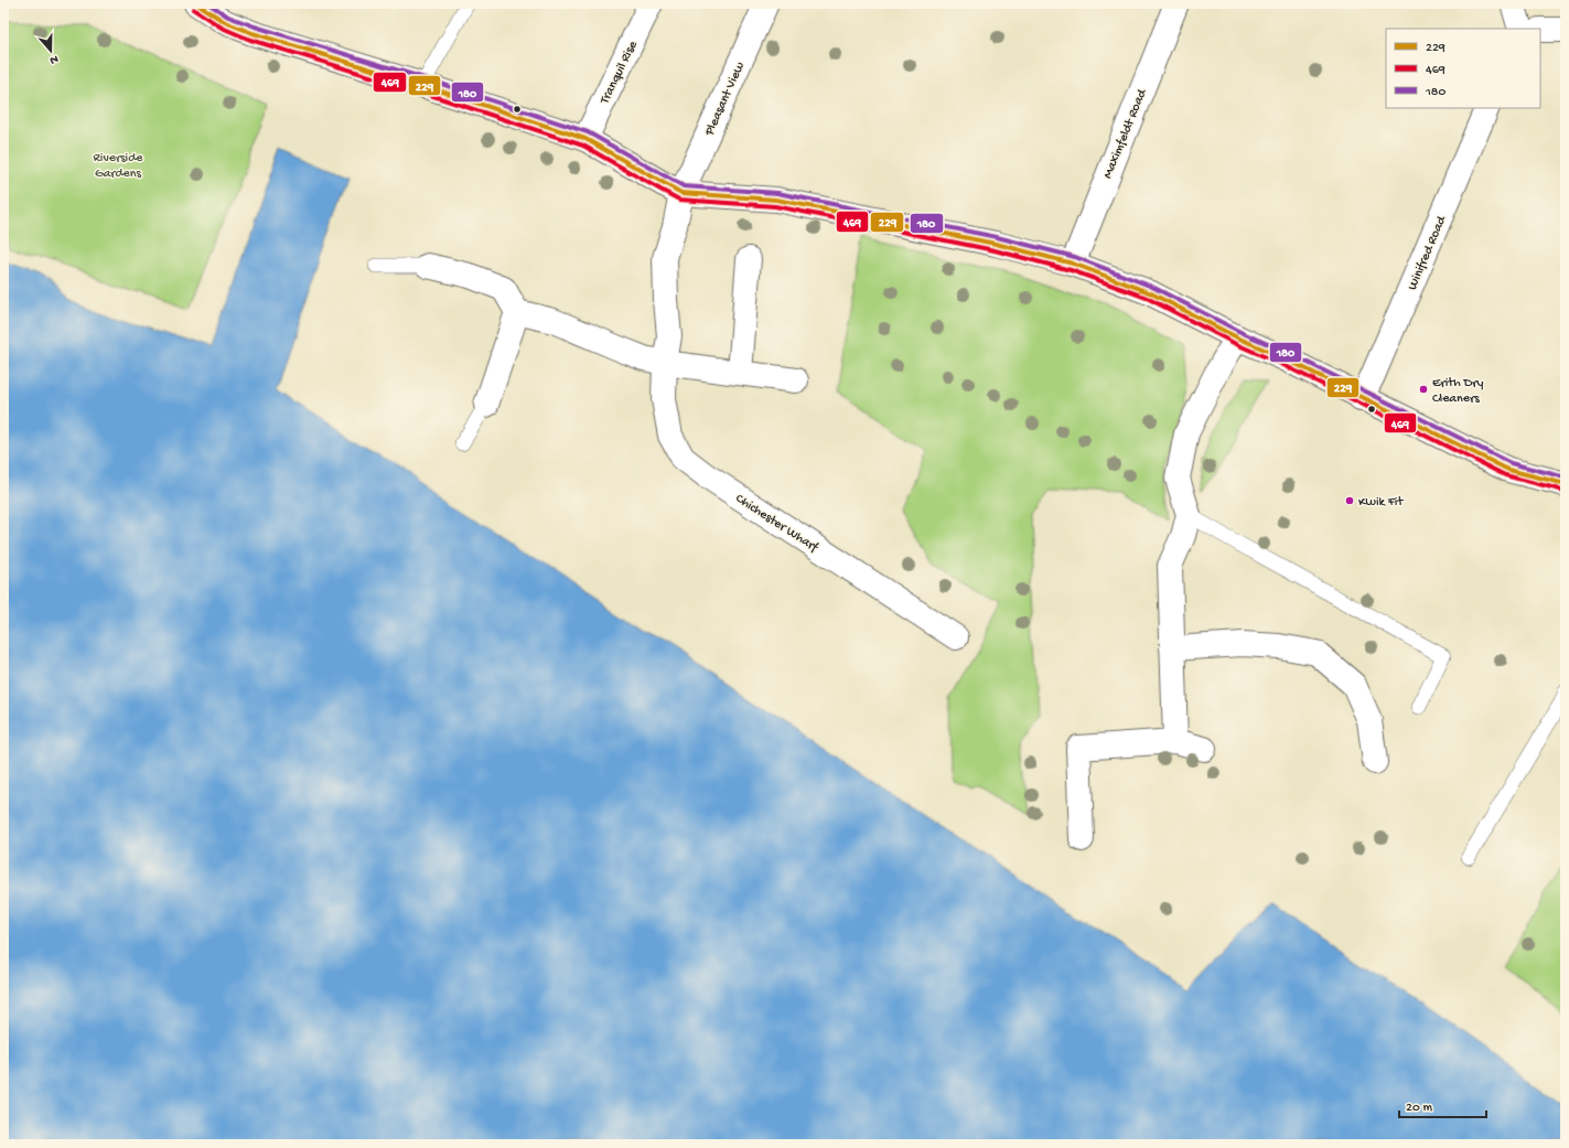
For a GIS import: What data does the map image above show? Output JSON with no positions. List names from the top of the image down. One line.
{"streets":{"street":["Tranquil Rise","Pleasant View","Maximfeldt Road","Winifred Road","Chichester Wharf"]},"crossings":[["Pleasant View","Chichester Wharf"]],"parks":["Riverside Gardens"],"places":["Erith Dry Cleaners","Kwik Fit"],"lines":["transit line 229","transit line 180","transit line 469"],"legend":["229","469","180"],"scale_bar":"20 m","north":"bottom"}
